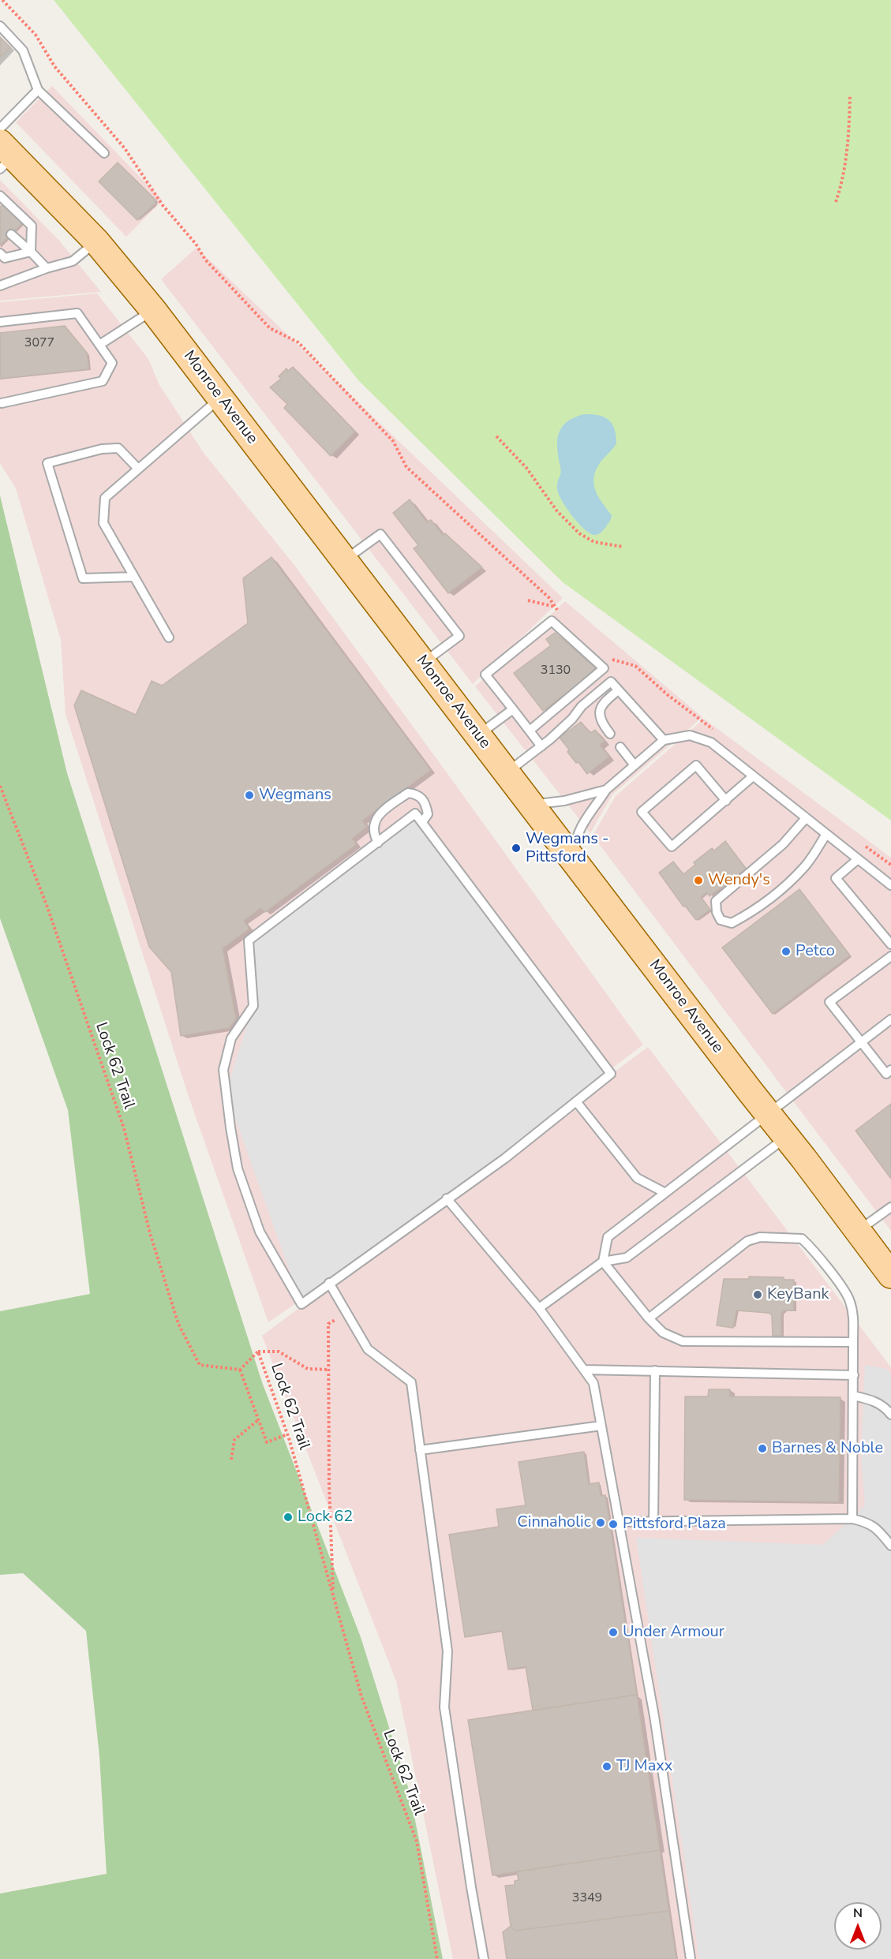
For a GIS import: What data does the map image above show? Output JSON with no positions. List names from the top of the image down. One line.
{"streets":{"main road":["Monroe Avenue"],"path":["Lock 62 Trail"]},"places":["Wegmans","Wegmans - Pittsford","Wendy's","Petco","KeyBank","Barnes & Noble","Lock 62","Cinnaholic","Pittsford Plaza","Under Armour","TJ Maxx"],"house_numbers":["3077","3130","3349"],"north":"top"}
